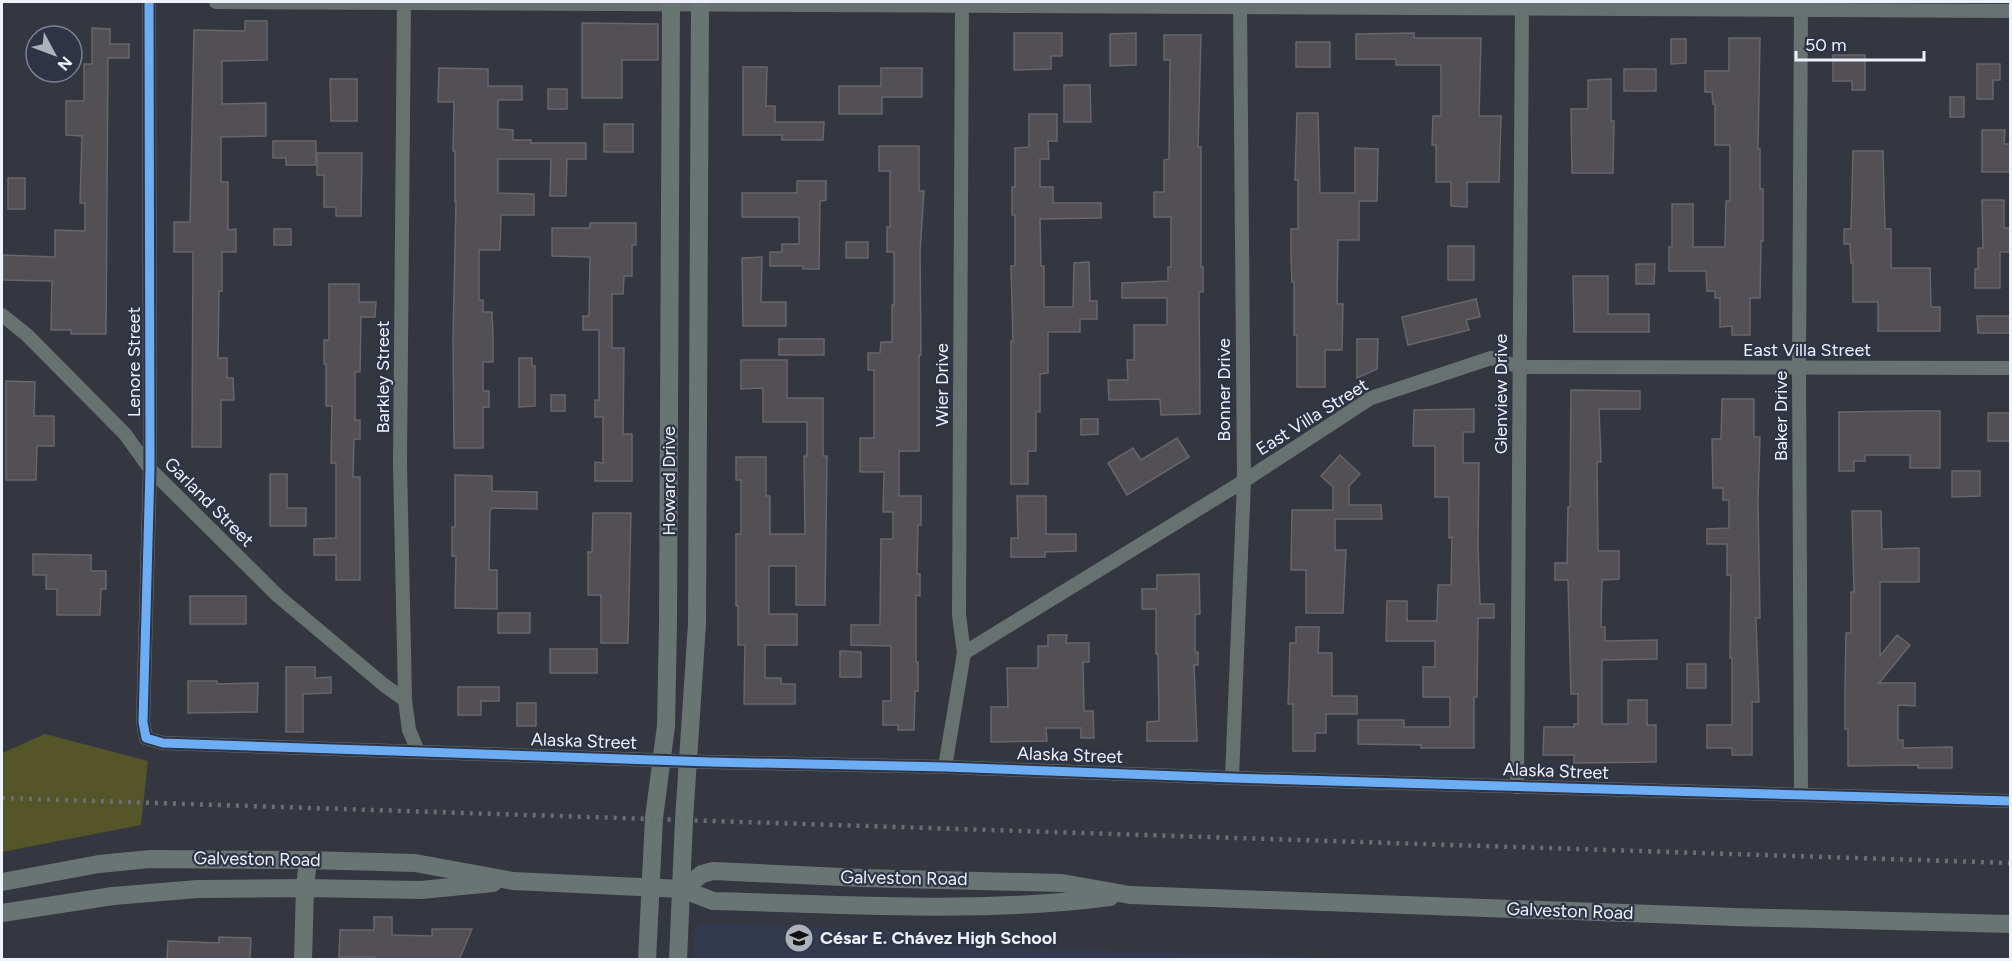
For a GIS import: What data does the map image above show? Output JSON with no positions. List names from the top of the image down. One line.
{"streets":{"main road":["Howard Drive","Galveston Road"],"street":["East Villa Street","Lenore Street","Barkley Street","Wier Drive","Bonner Drive","Glenview Drive","Baker Drive","Garland Street","Alaska Street"]},"crossings":[["East Villa Street","Wier Drive"],["East Villa Street","Bonner Drive"],["East Villa Street","Glenview Drive"],["East Villa Street","Baker Drive"],["Lenore Street","Garland Street"],["Lenore Street","Alaska Street"],["Barkley Street","Garland Street"],["Barkley Street","Alaska Street"],["Wier Drive","Alaska Street"],["Bonner Drive","Alaska Street"],["Glenview Drive","Alaska Street"],["Baker Drive","Alaska Street"],["Howard Drive","Alaska Street"],["Howard Drive","Galveston Road"]],"places":{"school or university":["César E. Chávez High School"]},"scale_bar":"50 m","north":"bottom right"}
